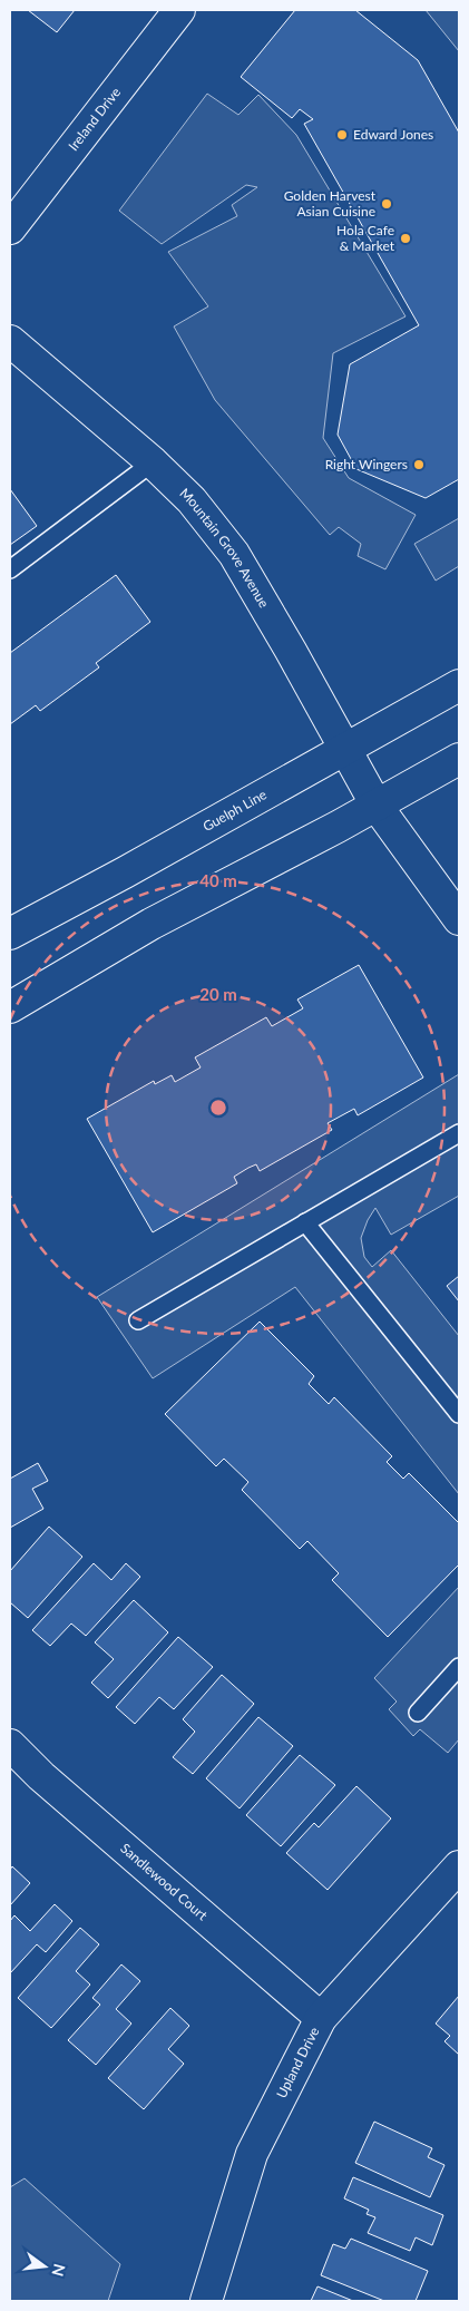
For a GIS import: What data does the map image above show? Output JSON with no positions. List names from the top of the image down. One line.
{"streets":{"street":["Ireland Drive","Mountain Grove Avenue","Guelph Line","Sandlewood Court","Upland Drive"]},"crossings":[["Mountain Grove Avenue","Guelph Line"],["Sandlewood Court","Upland Drive"]],"places":["Edward Jones","Golden Harvest Asian Cuisine","Hola Cafe & Market","Right Wingers"],"north":"right","rings":["40 m","20 m"]}
